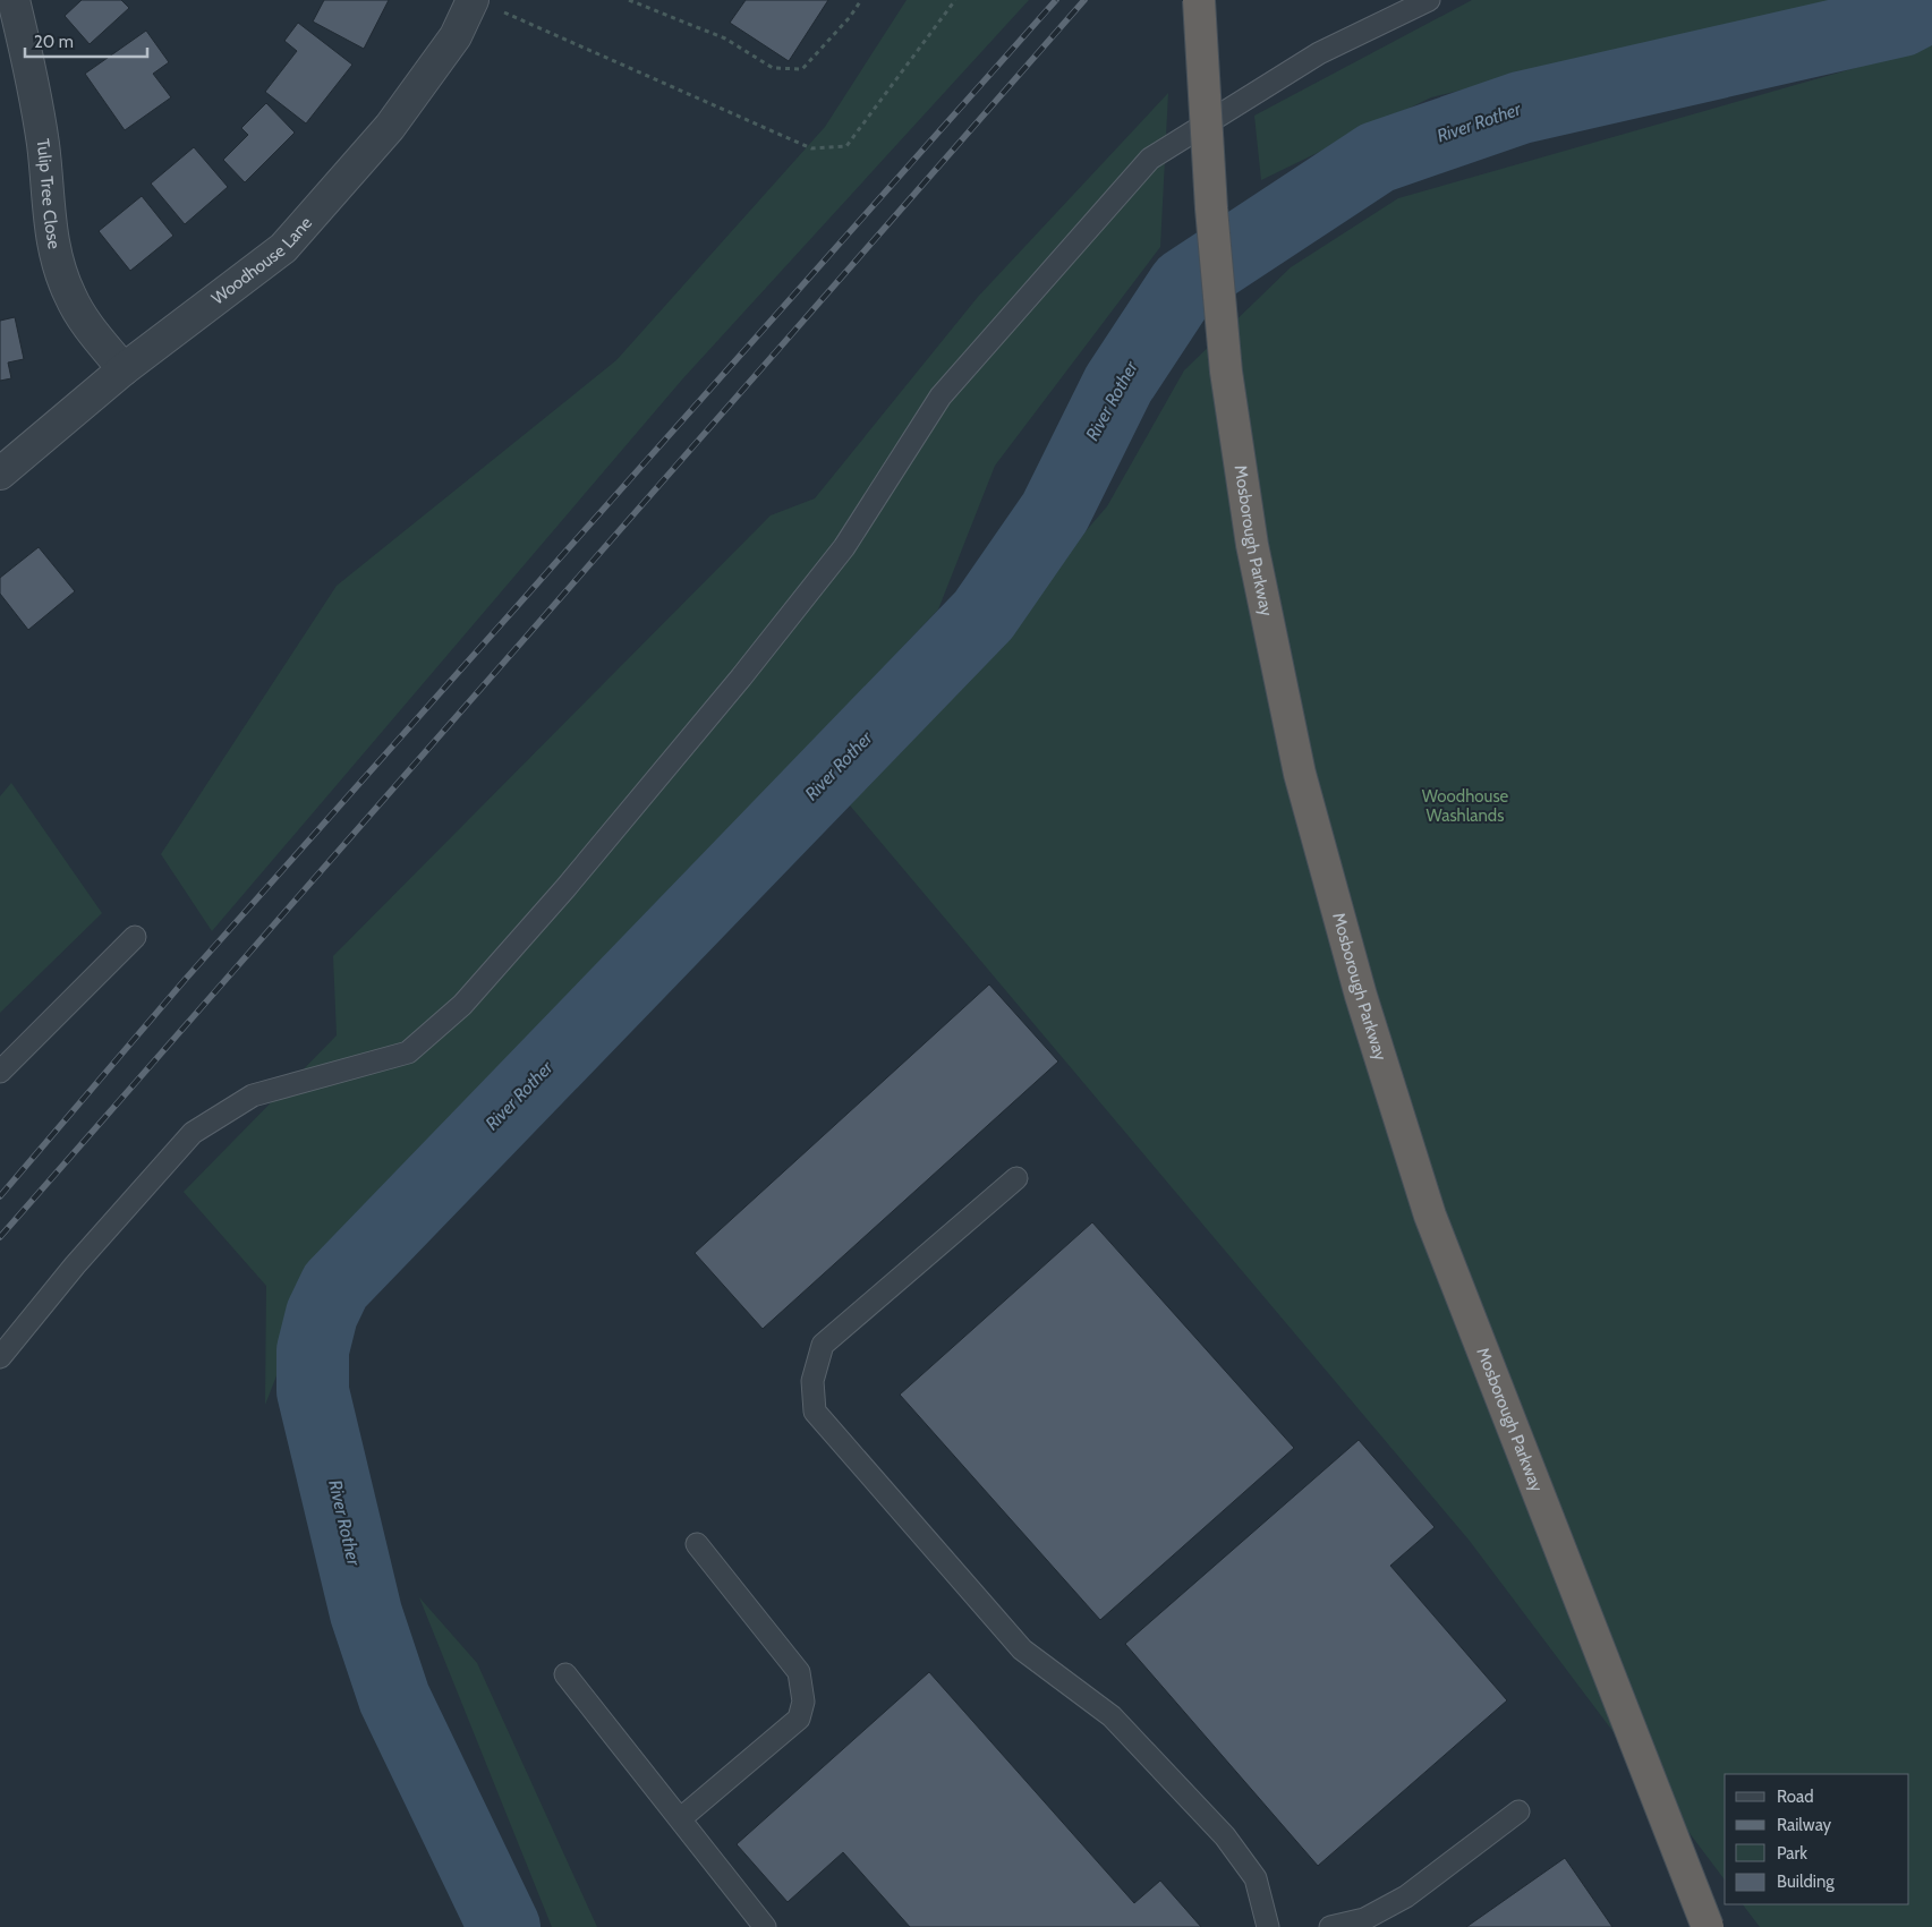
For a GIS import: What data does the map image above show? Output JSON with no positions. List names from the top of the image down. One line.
{"streets":{"highway":["Mosborough Parkway"],"street":["Tulip Tree Close","Woodhouse Lane"]},"crossings":[["Tulip Tree Close","Woodhouse Lane"]],"water":["River Rother"],"parks":["Woodhouse Washlands"],"legend":["Road","Railway","Park","Building"],"scale_bar":"20 m"}
